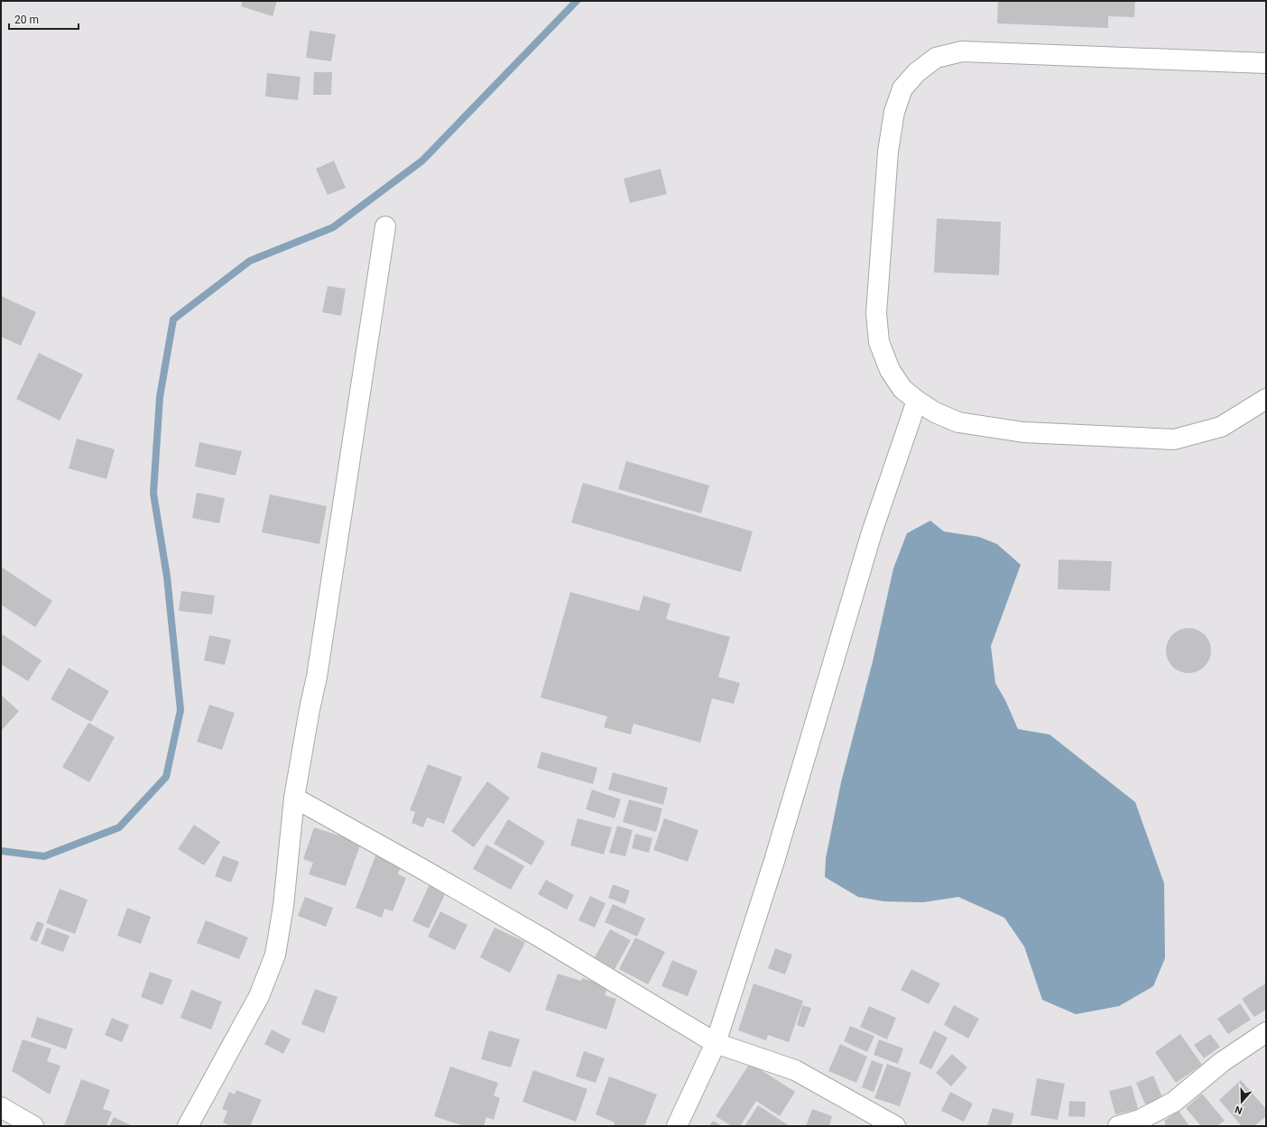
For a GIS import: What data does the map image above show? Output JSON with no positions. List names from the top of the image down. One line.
{"scale_bar":"20 m","north":"bottom"}
